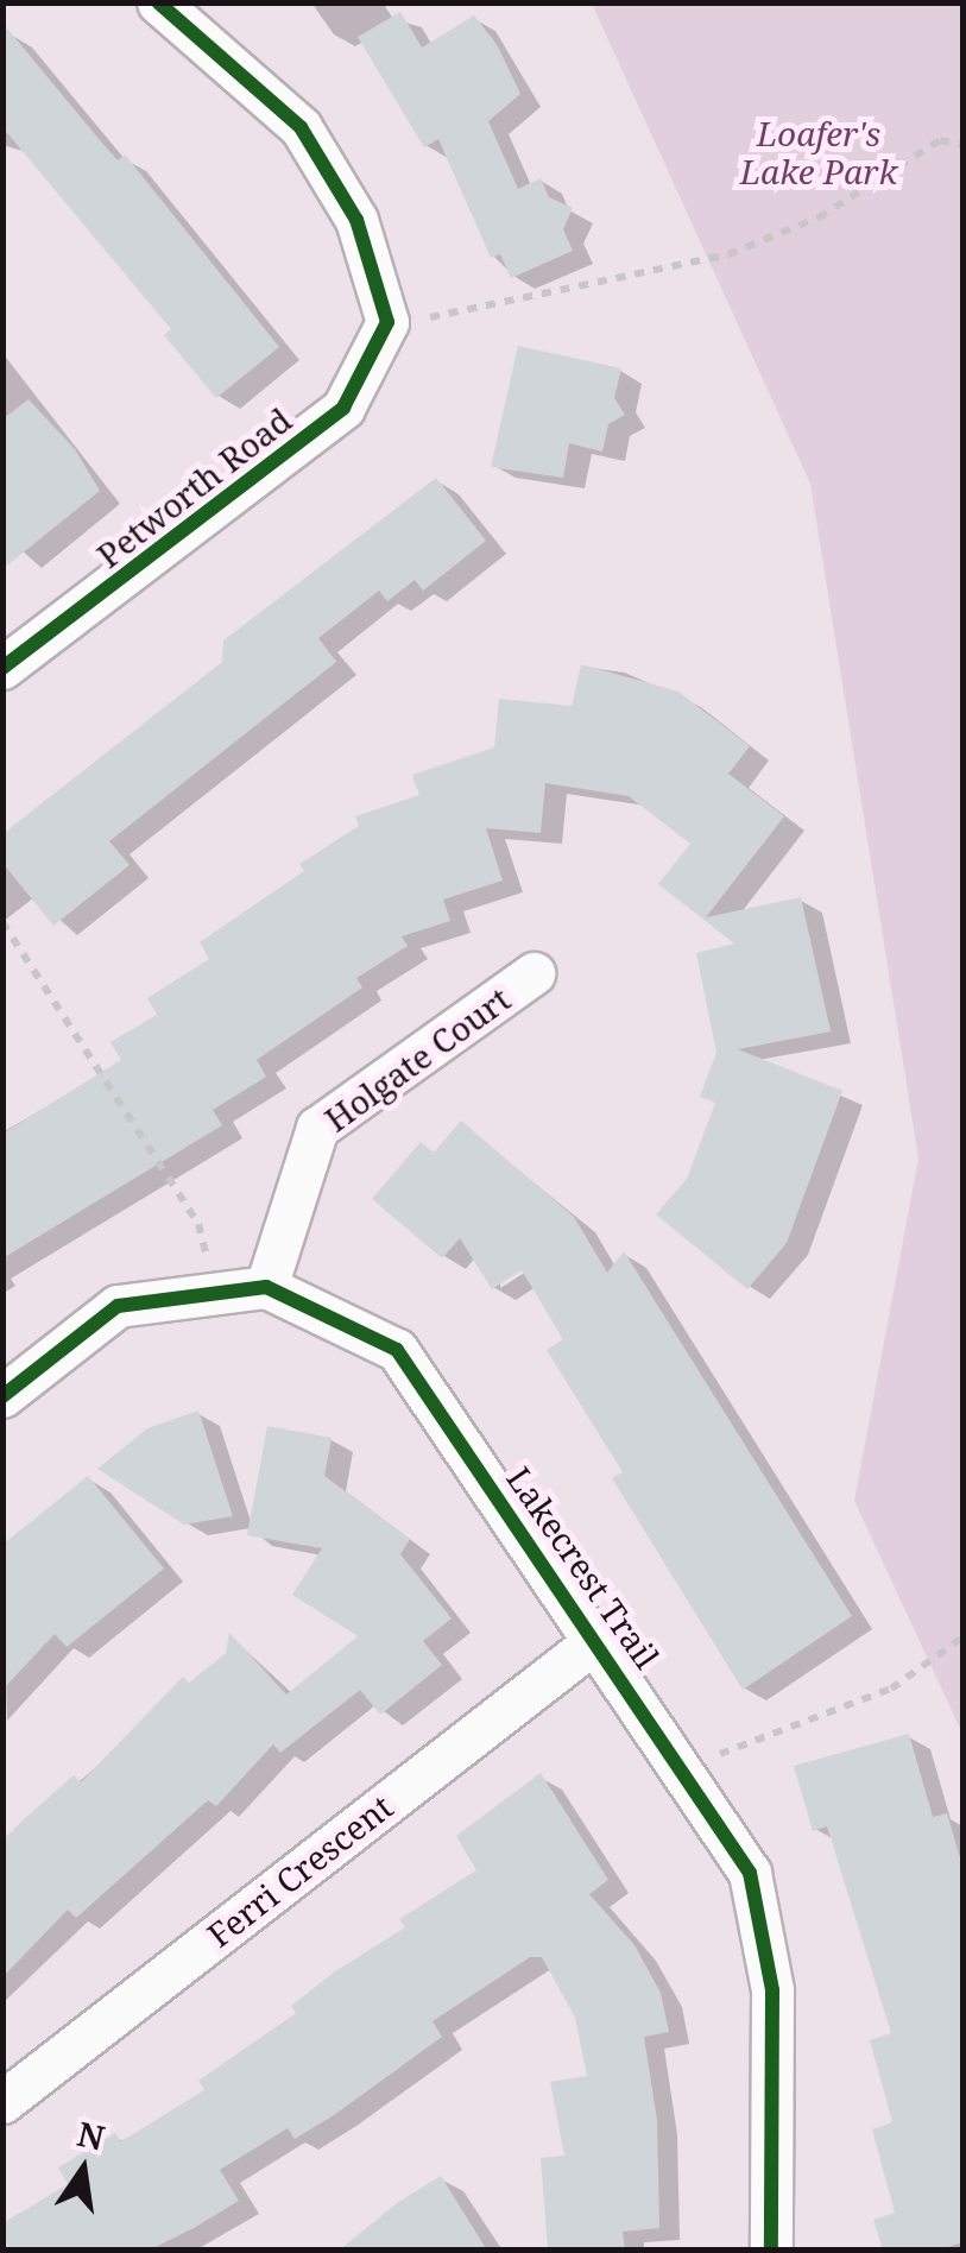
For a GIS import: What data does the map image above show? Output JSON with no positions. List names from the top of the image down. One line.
{"streets":{"street":["Petworth Road","Holgate Court","Lakecrest Trail","Ferri Crescent"]},"crossings":[["Holgate Court","Lakecrest Trail"],["Lakecrest Trail","Ferri Crescent"]],"parks":["Loafer's Lake Park"],"north":"top"}
